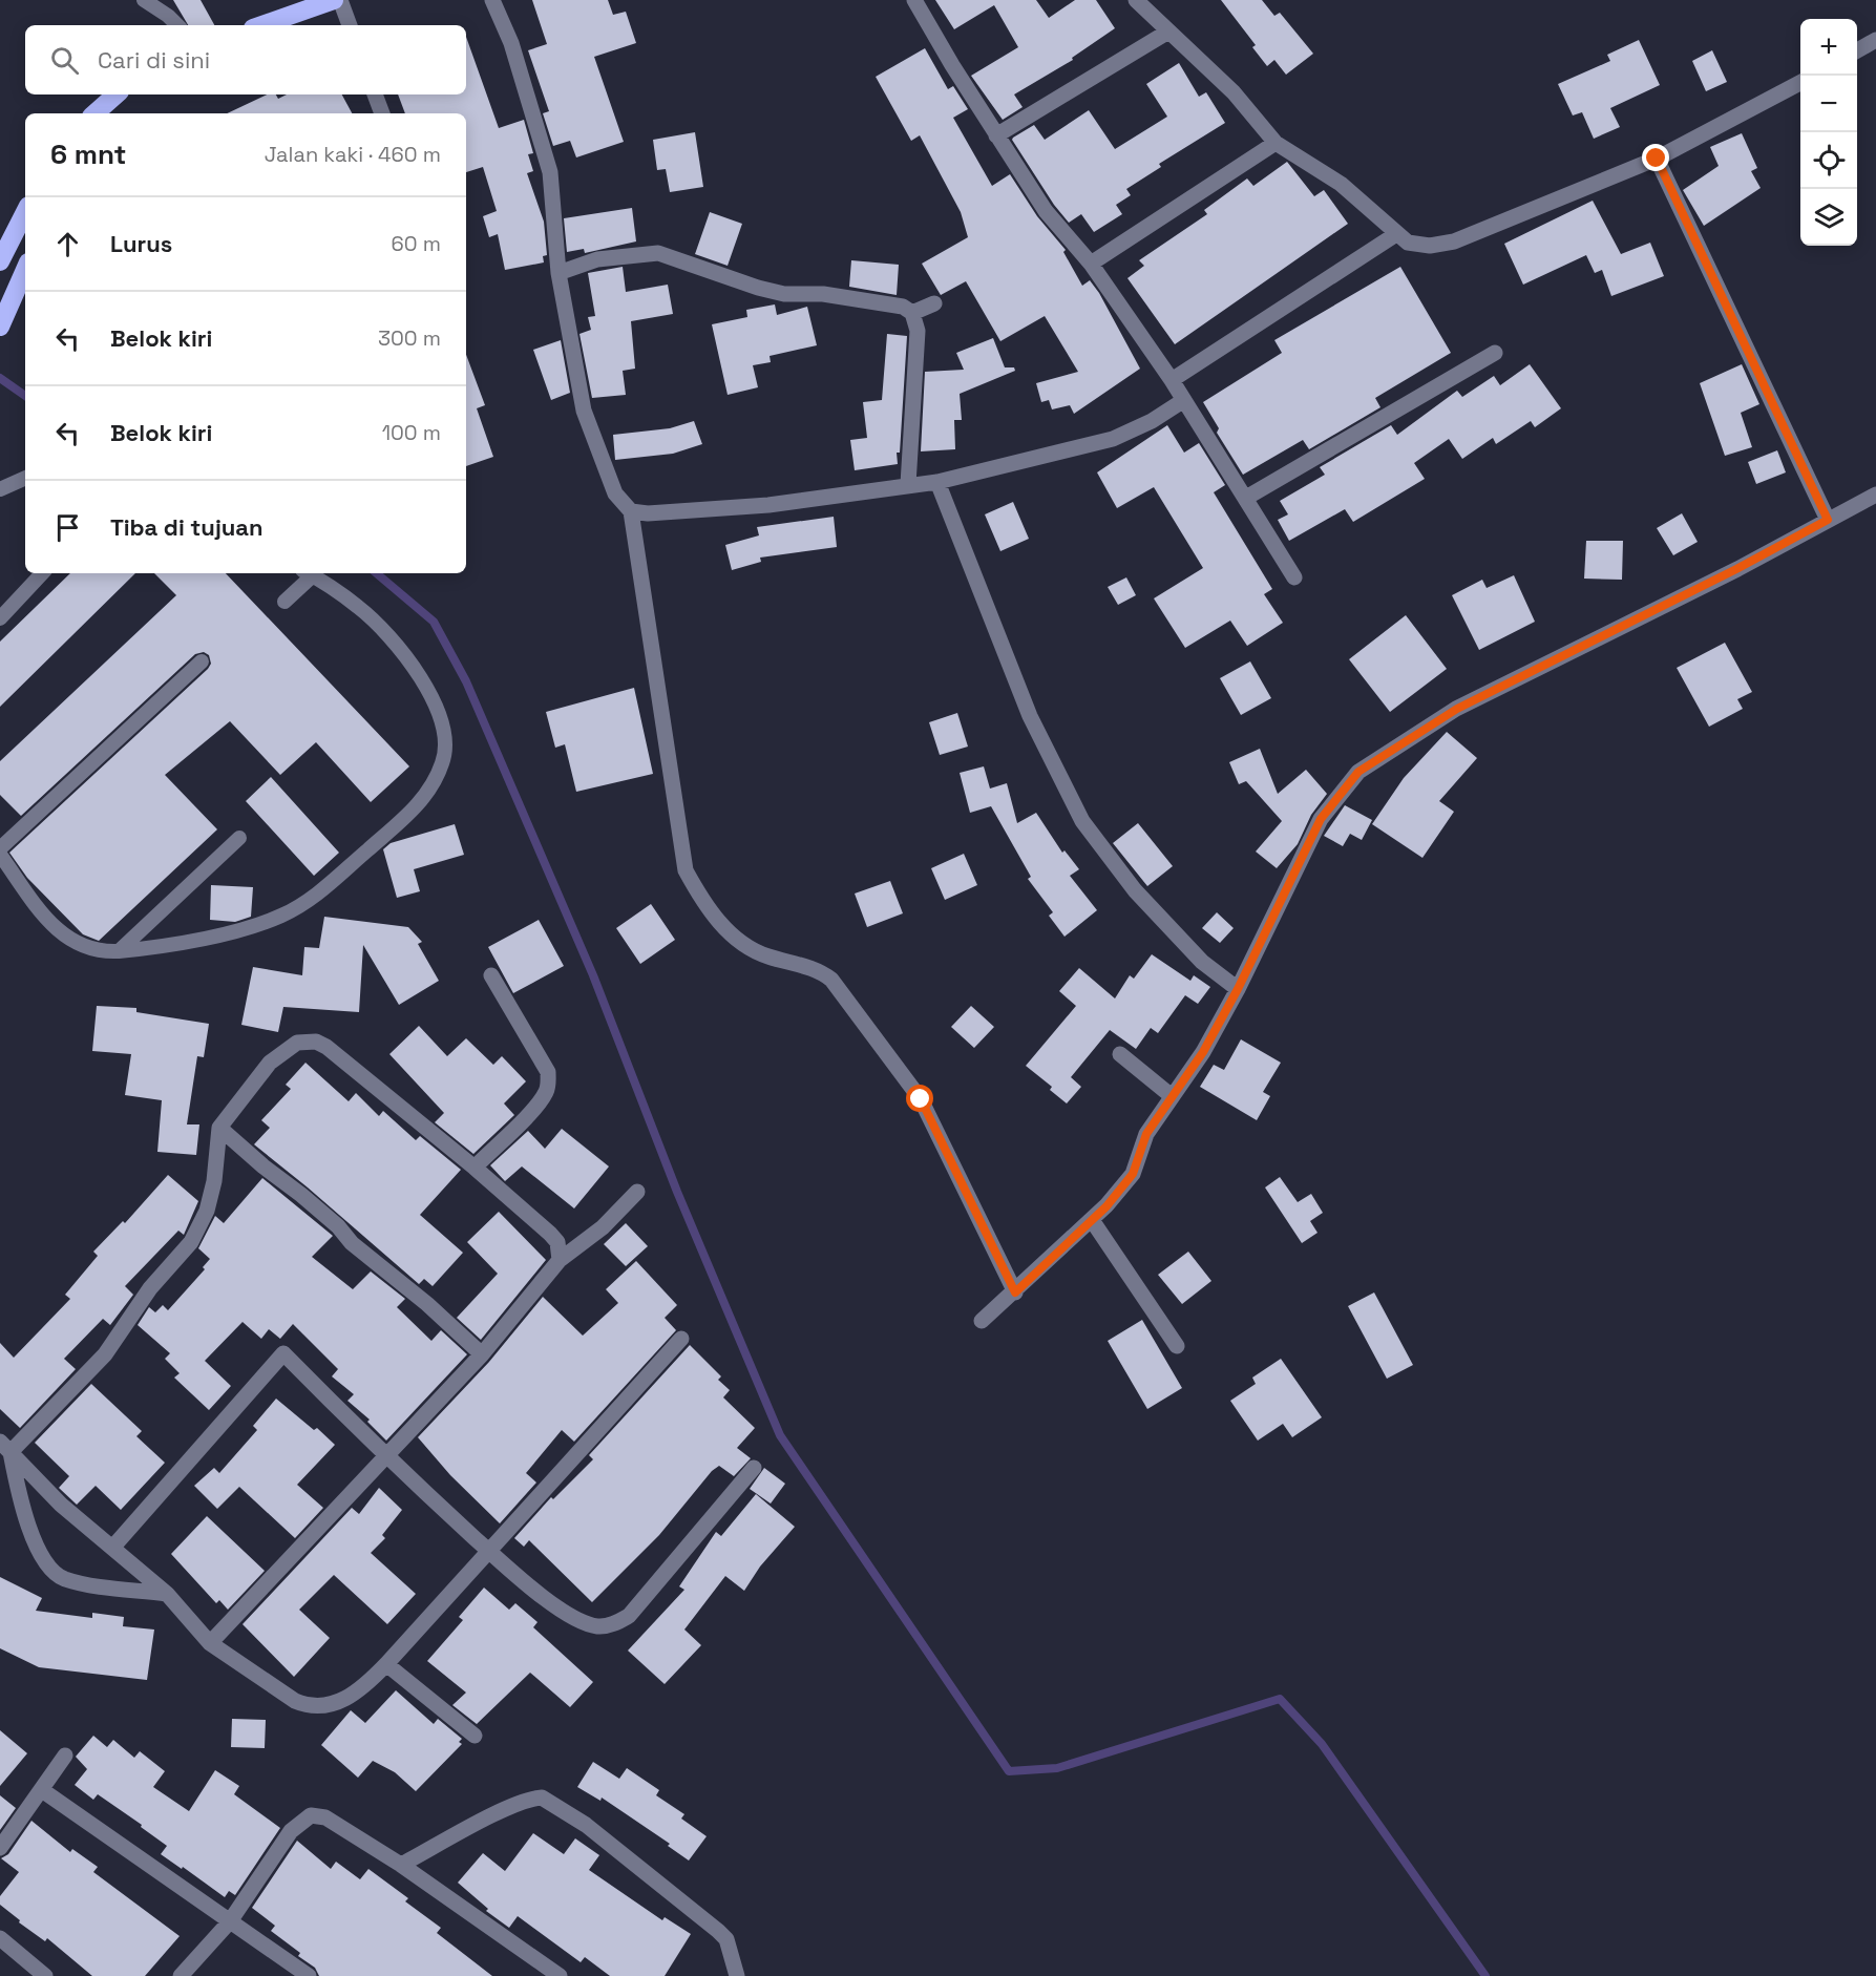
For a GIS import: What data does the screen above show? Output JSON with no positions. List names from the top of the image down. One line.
{"page":{"map_buttons":["+","−"],"search":"Cari di sini","heading":["6 mnt","Jalan kaki · 460 m"],"list":[["Lurus","60 m"],["Belok kiri","300 m"],["Belok kiri","100 m"],"Tiba di tujuan"]}}
